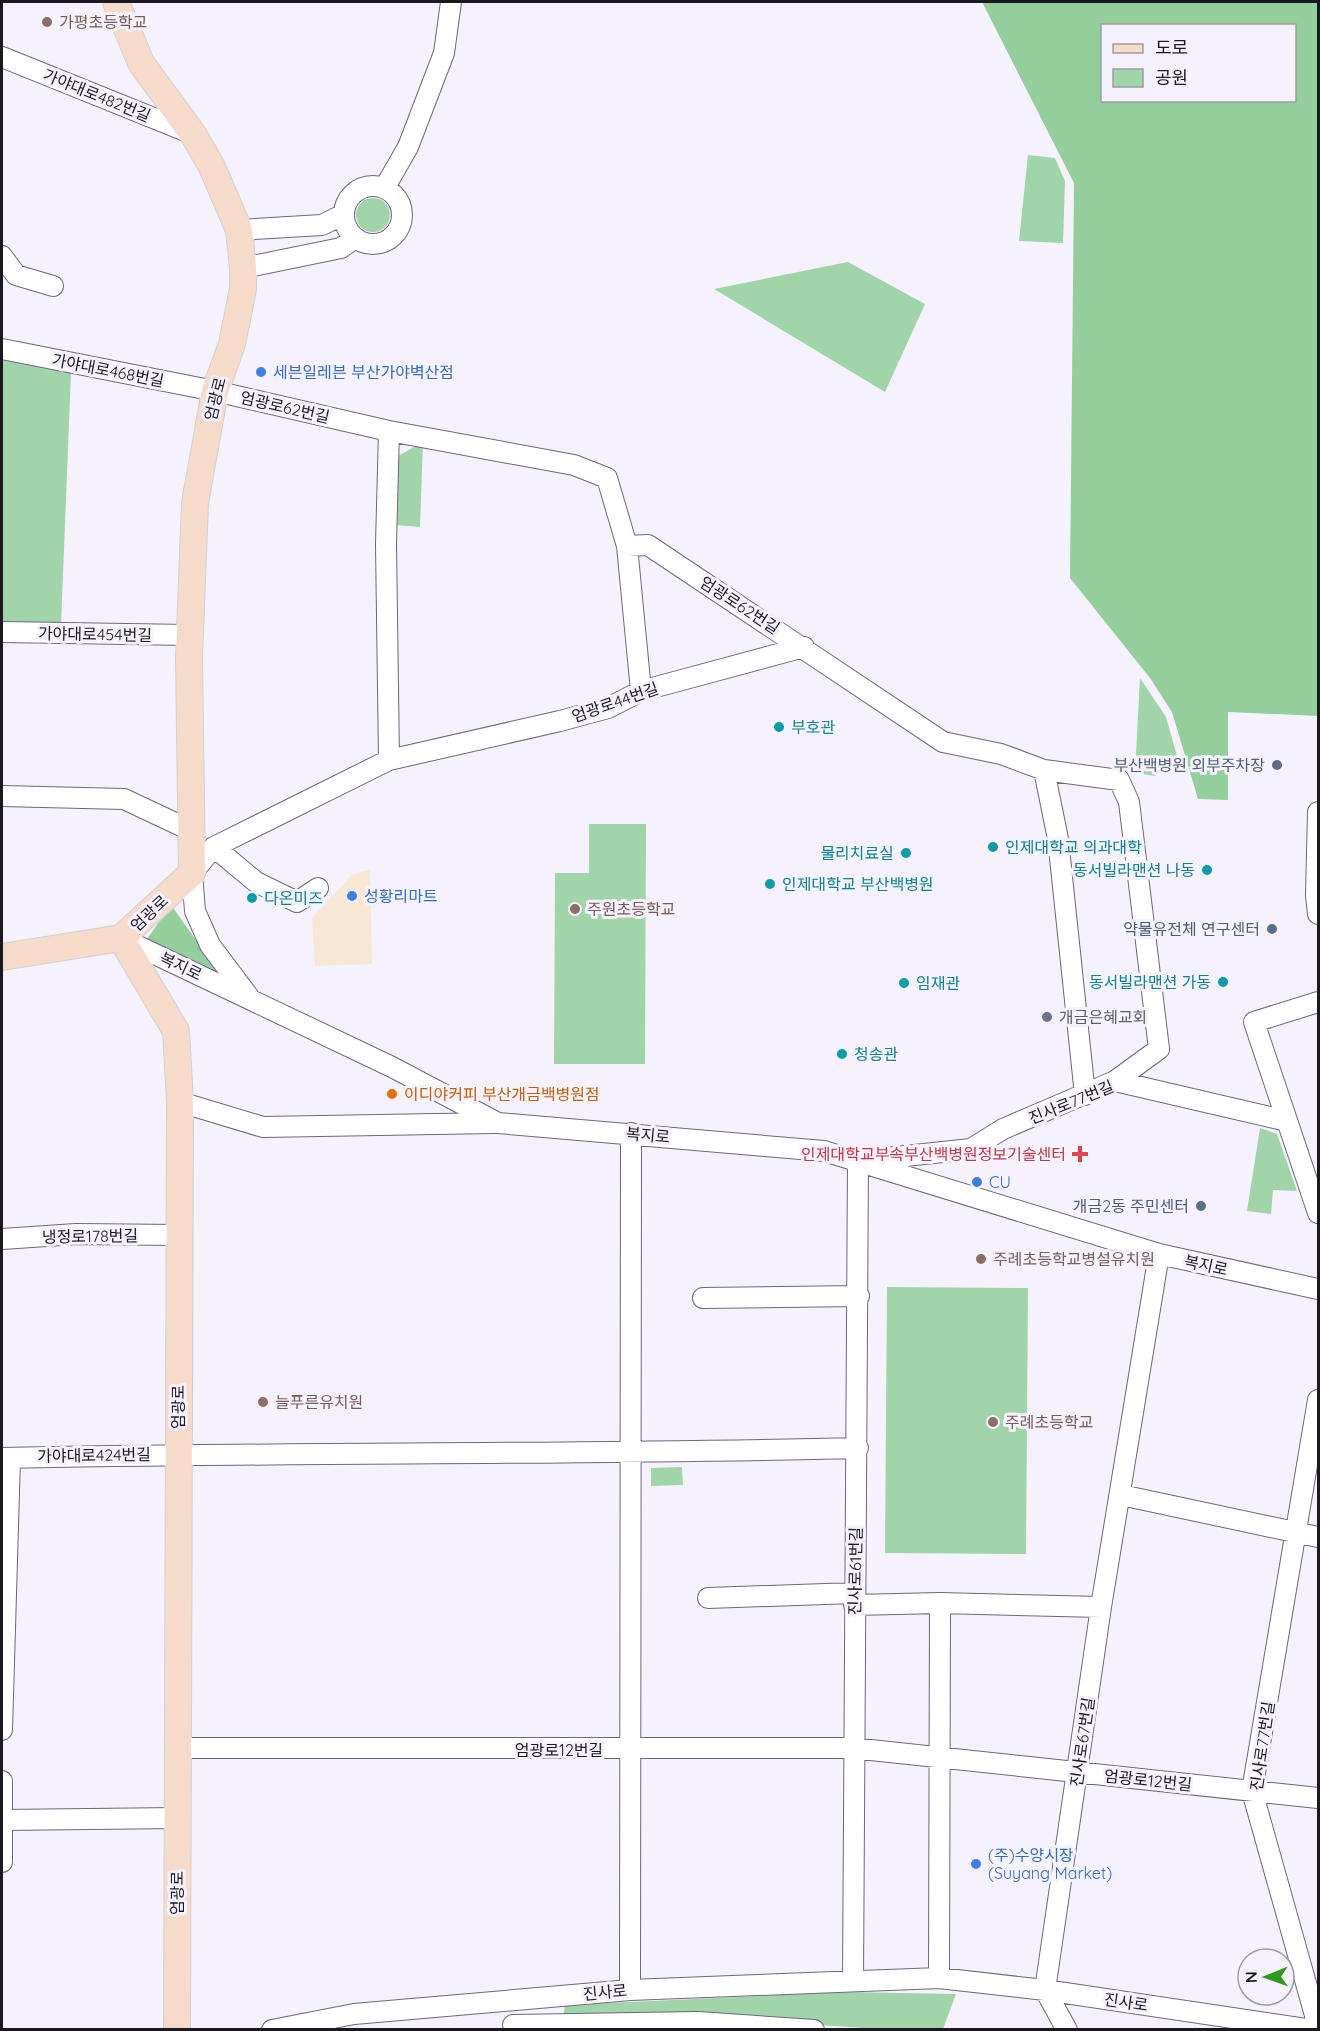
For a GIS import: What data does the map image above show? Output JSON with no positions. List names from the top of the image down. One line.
{"streets":{"main road":["엄광로"],"street":["가야대로482번길","가야대로468번길","엄광로62번길","가야대로454번길","엄광로44번길","복지로","진사로77번길","냉정로178번길","가야대로424번길","진사로61번길","진사로67번길","엄광로12번길","진사로"]},"crossings":[["가야대로482번길","엄광로"],["가야대로468번길","엄광로"],["가야대로468번길","엄광로62번길"],["엄광로","엄광로62번길"],["엄광로","가야대로454번길"],["엄광로","엄광로44번길"],["엄광로","복지로"],["엄광로","냉정로178번길"],["엄광로","가야대로424번길"],["엄광로","엄광로12번길"],["엄광로62번길","엄광로44번길"],["엄광로62번길","진사로77번길"],["복지로","진사로77번길"],["복지로","진사로61번길"],["복지로","진사로67번길"],["진사로77번길","진사로61번길"],["진사로77번길","엄광로12번길"],["가야대로424번길","진사로61번길"],["진사로61번길","엄광로12번길"],["진사로61번길","진사로"],["진사로67번길","엄광로12번길"],["진사로67번길","진사로"]],"places":{"other":["가평초등학교","세븐일레븐 부산가야벽산점","부호관","부산백병원 외부주차장","인제대학교 의과대학","물리치료실","동서빌라맨션 나동","인제대학교 부산백병원","성황리마트","다온미즈","주원초등학교","약물유전체 연구센터","동서빌라맨션 가동","임재관","개금은혜교회","청송관","이디야커피 부산개금백병원점","CU","개금2동 주민센터","주례초등학교병설유치원","늘푸른유치원","주례초등학교","(주)수양시장 (Suyang Market)"],"health":["인제대학교부속부산백병원정보기술센터"]},"legend":["도로","공원"],"north":"left"}
